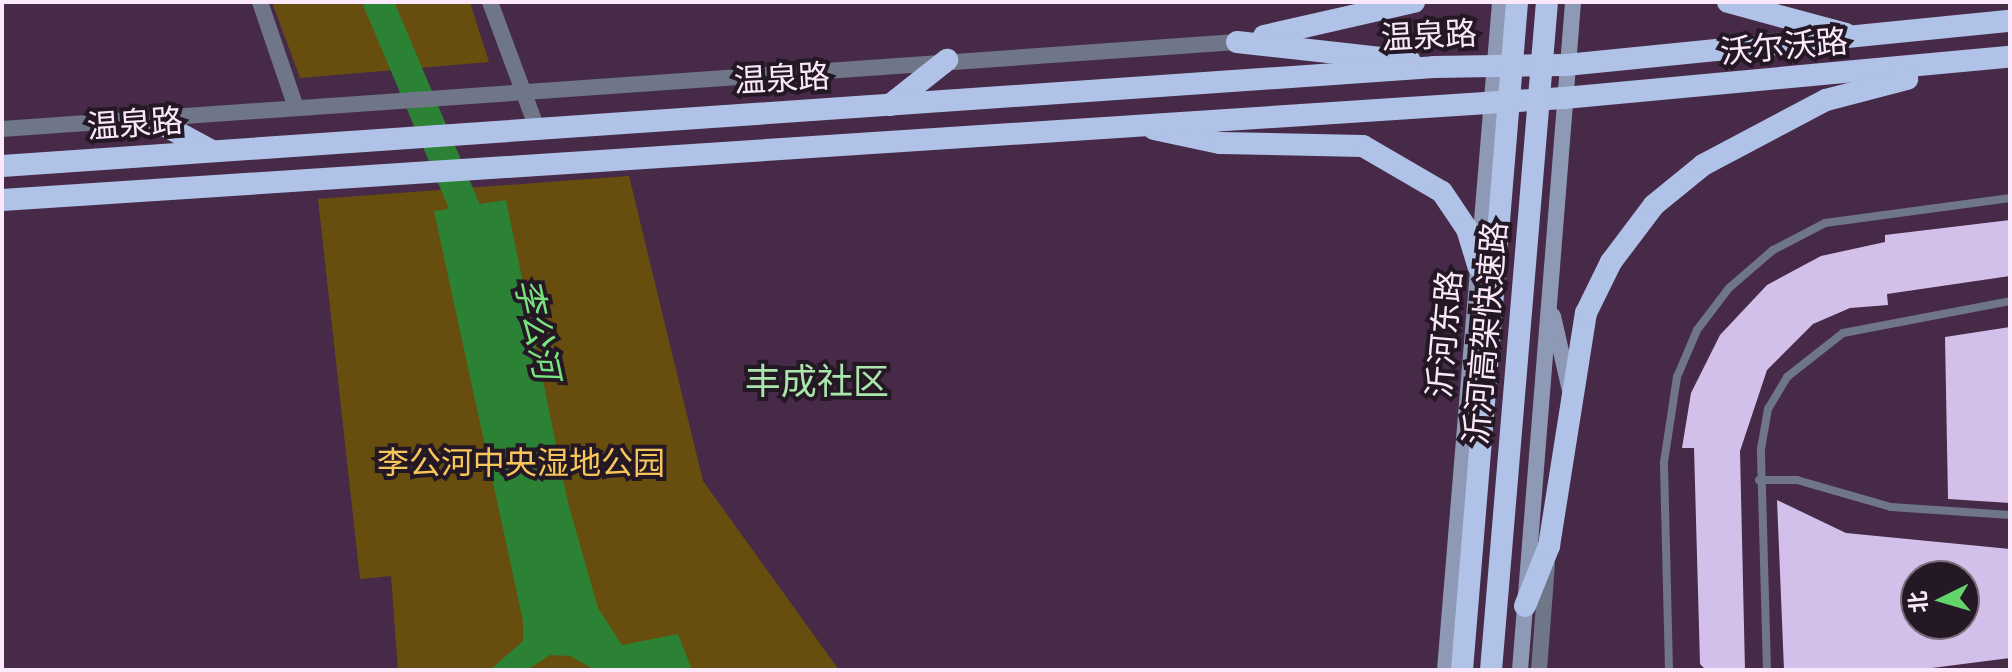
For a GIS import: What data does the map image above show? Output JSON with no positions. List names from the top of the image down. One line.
{"streets":{"highway":["温泉路","沃尔沃路","沂河高架快速路"],"main road":["沂河东路"]},"crossings":[["温泉路","沃尔沃路"],["温泉路","沂河东路"]],"districts":["丰成社区"],"water":["李公河"],"parks":["李公河中央湿地公园"],"north":"left"}
